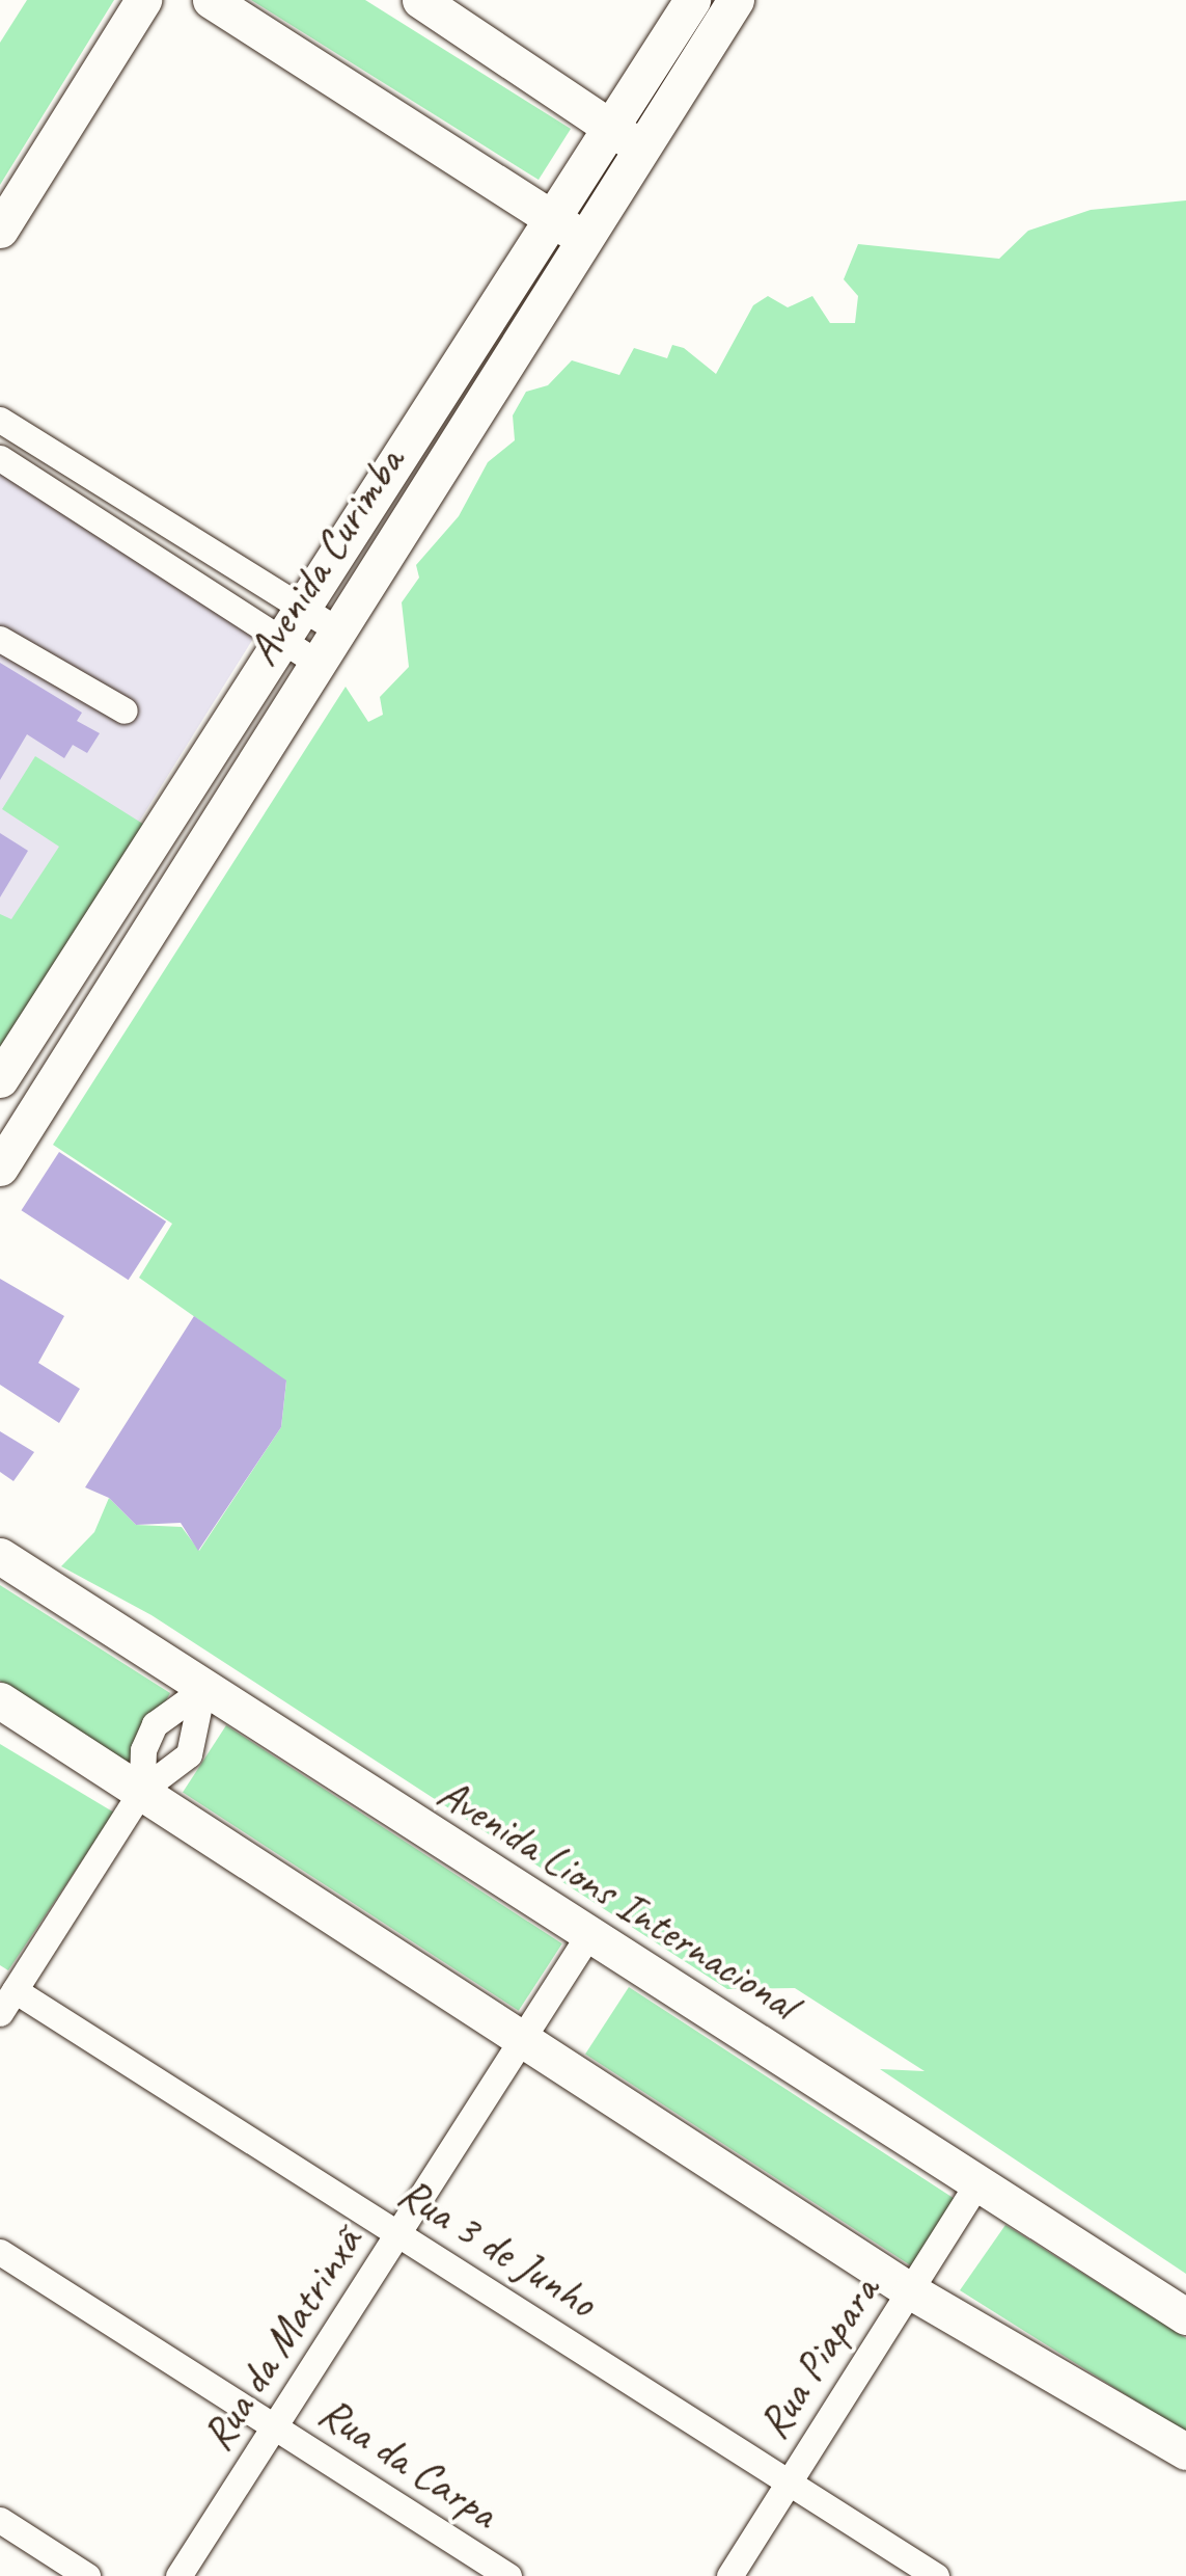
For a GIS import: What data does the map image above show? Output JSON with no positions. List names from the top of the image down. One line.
{"streets":{"street":["Avenida Curimba","Avenida Lions Internacional","Rua 3 de Junho","Rua da Matrinxã","Rua Piapara","Rua da Carpa"]},"crossings":[["Avenida Lions Internacional","Rua da Matrinxã"],["Avenida Lions Internacional","Rua Piapara"],["Rua 3 de Junho","Rua da Matrinxã"],["Rua 3 de Junho","Rua Piapara"],["Rua da Matrinxã","Rua da Carpa"]]}
